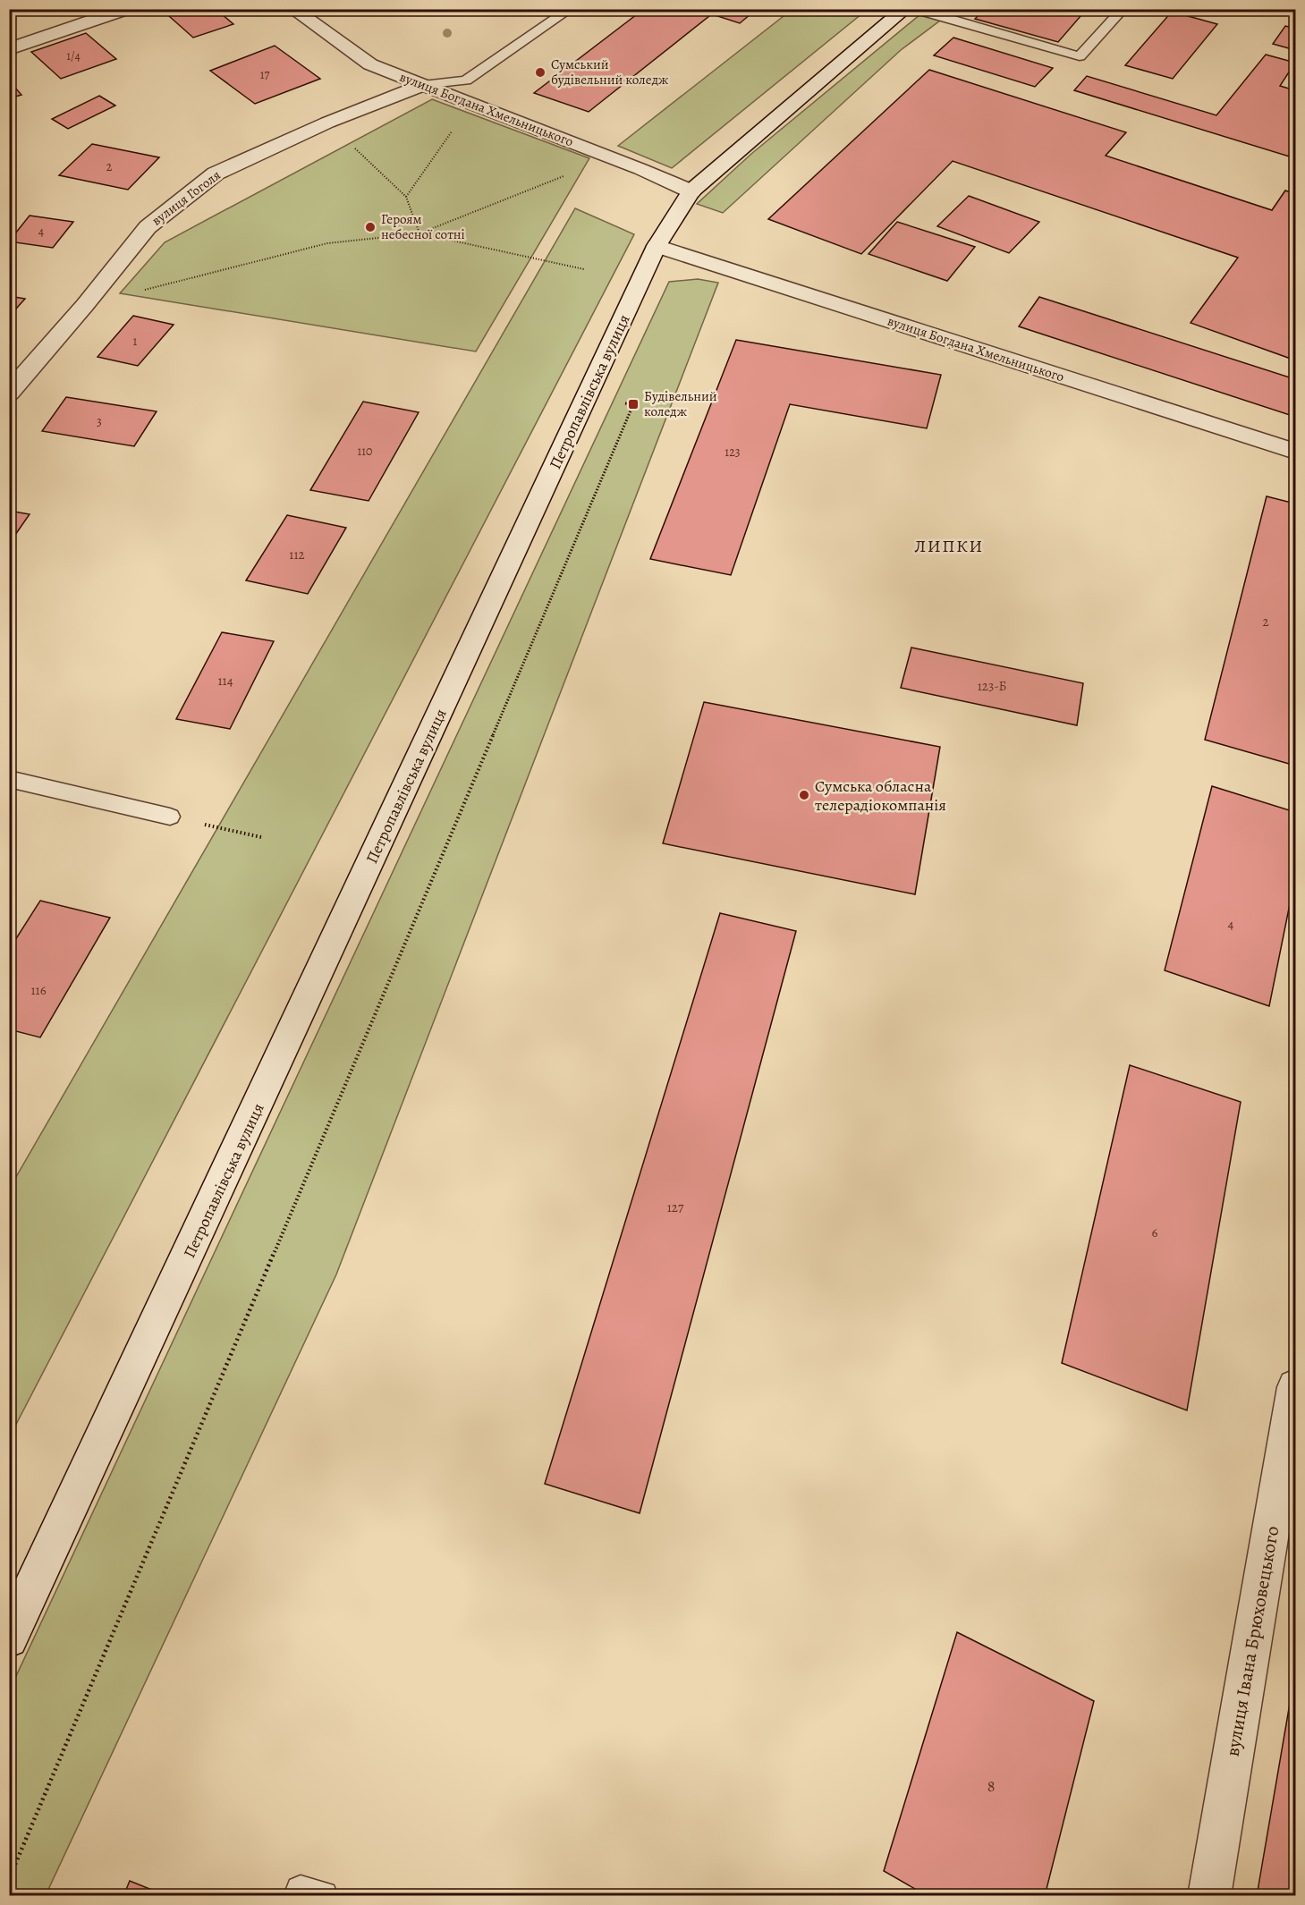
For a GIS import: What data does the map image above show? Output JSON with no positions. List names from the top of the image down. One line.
{"streets":{"street":["вулиця Богдана Хмельницького","вулиця Гоголя","Петропавлівська вулиця","вулиця Івана Брюховецького"]},"crossings":[["вулиця Богдана Хмельницького","вулиця Гоголя"],["вулиця Богдана Хмельницького","Петропавлівська вулиця"]],"districts":["ЛИПКИ"],"places":{"other":["Сумський будівельний коледж","Героям небесної сотні","Сумська обласна телерадіокомпанія"],"transit":["Будівельний коледж"]},"house_numbers":["1/4","17","2","4","1","3","110","123","112","2","114","123-Б","4","116","127","6","8"]}
